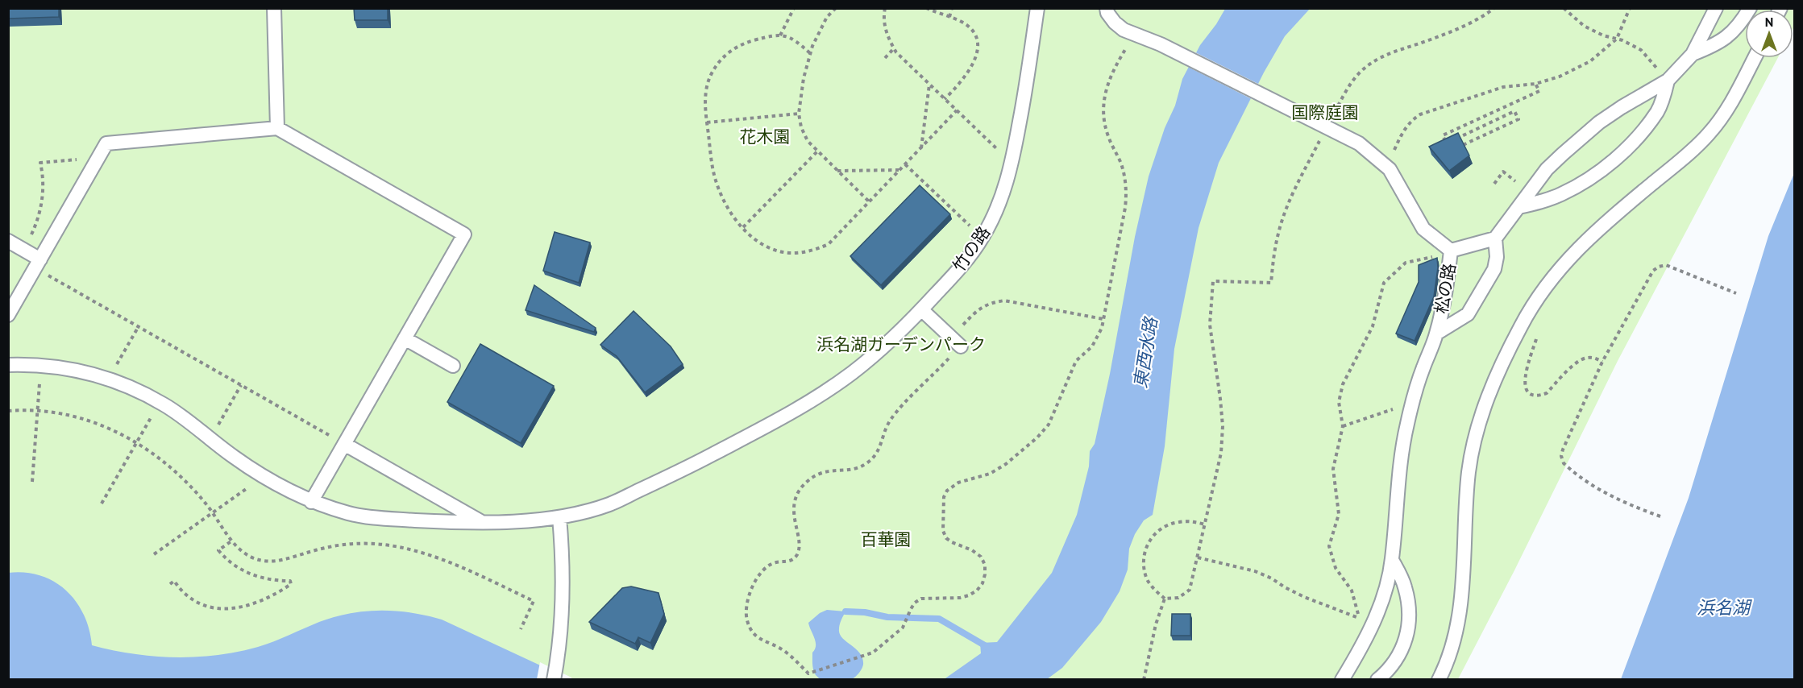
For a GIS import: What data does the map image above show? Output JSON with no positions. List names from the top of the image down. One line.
{"streets":{"lane":["竹の路","松の路"]},"water":["東西水路","浜名湖"],"parks":["国際庭園","花木園","浜名湖ガーデンパーク","百華園"],"north":"top"}
